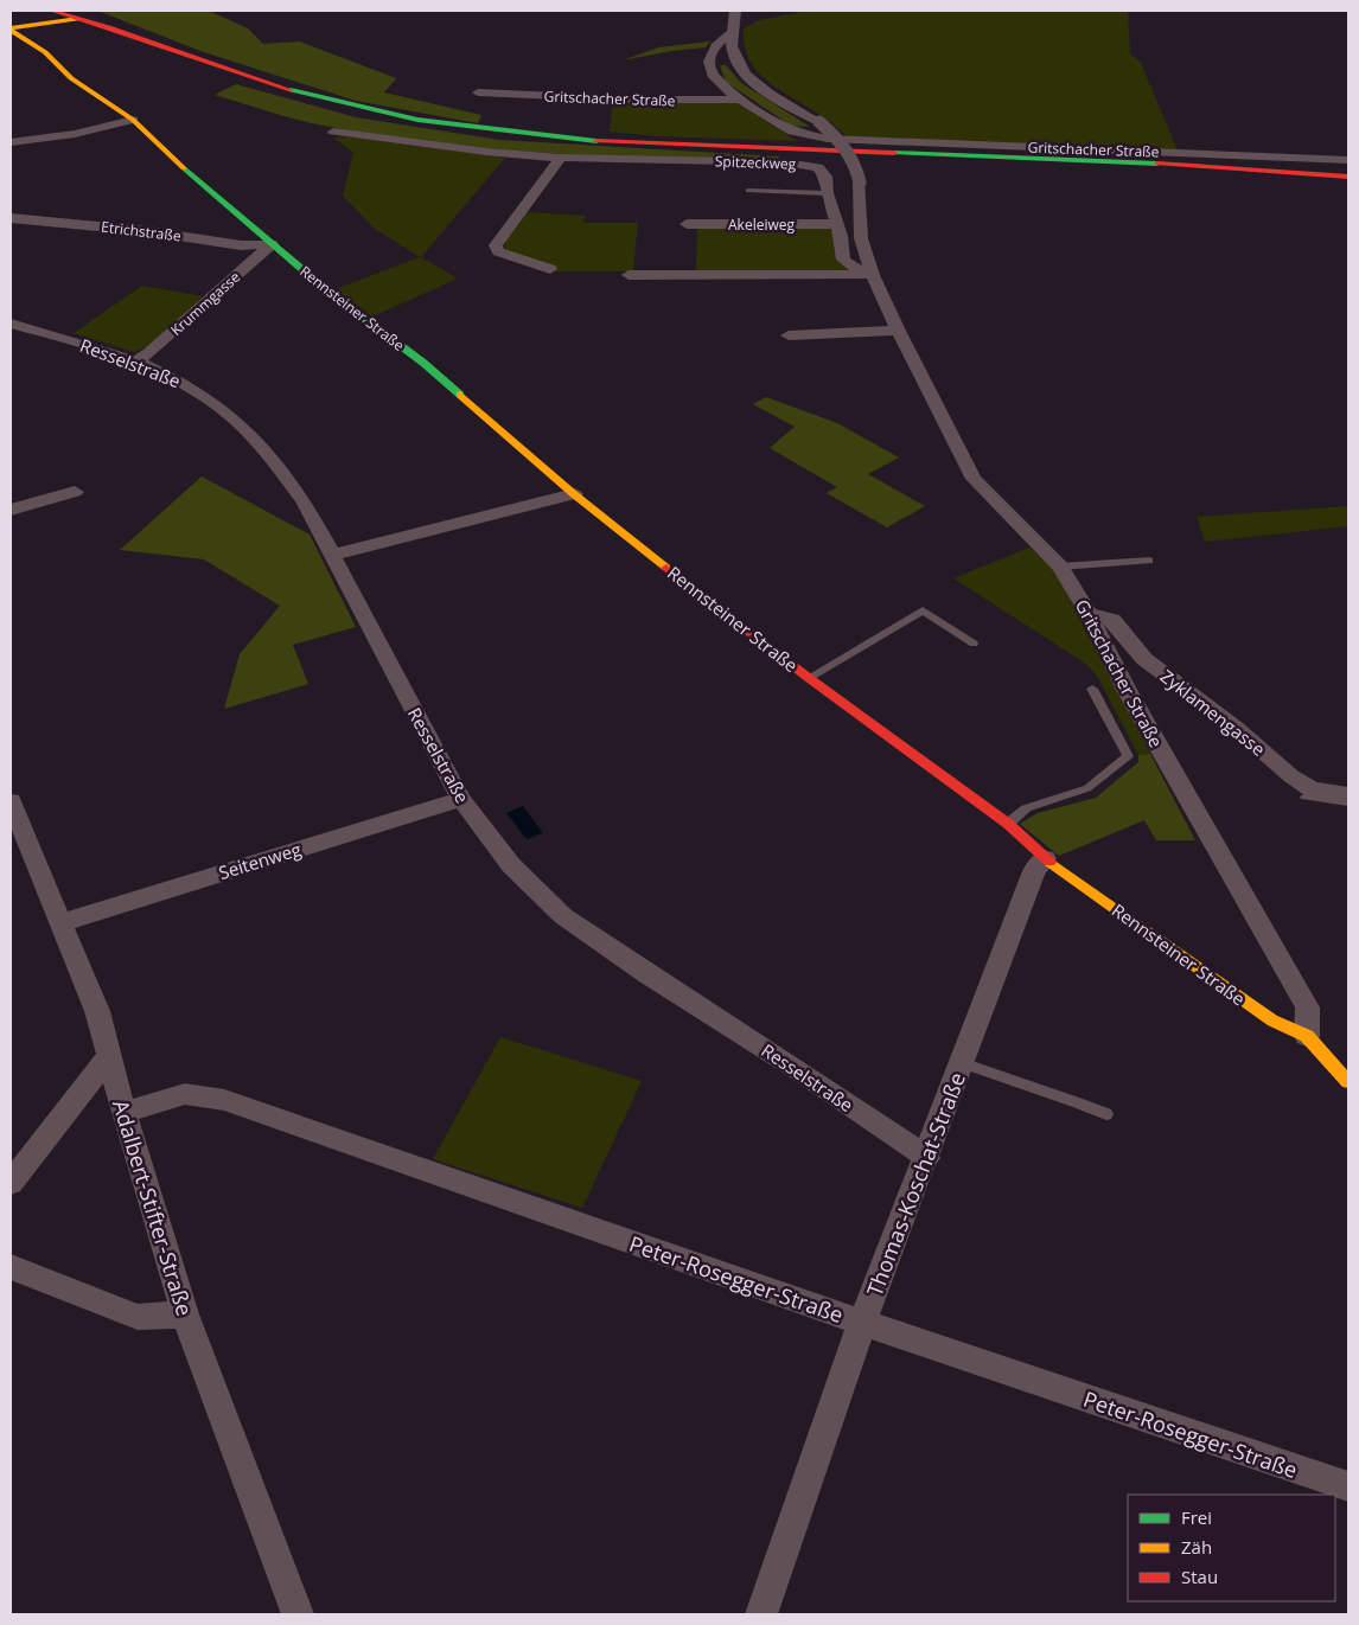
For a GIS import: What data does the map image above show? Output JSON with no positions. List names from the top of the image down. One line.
{"streets":{"street":["Gritschacher Straße","Spitzeckweg","Akeleiweg","Etrichstraße","Krummgasse","Rennsteiner Straße","Resselstraße","Zyklamengasse","Seitenweg","Thomas-Koschat-Straße","Adalbert-Stifter-Straße","Peter-Rosegger-Straße"]},"crossings":[["Gritschacher Straße","Spitzeckweg"],["Gritschacher Straße","Rennsteiner Straße"],["Gritschacher Straße","Zyklamengasse"],["Spitzeckweg","Akeleiweg"],["Etrichstraße","Krummgasse"],["Etrichstraße","Rennsteiner Straße"],["Krummgasse","Rennsteiner Straße"],["Krummgasse","Resselstraße"],["Rennsteiner Straße","Thomas-Koschat-Straße"],["Resselstraße","Seitenweg"],["Resselstraße","Thomas-Koschat-Straße"],["Seitenweg","Adalbert-Stifter-Straße"],["Thomas-Koschat-Straße","Peter-Rosegger-Straße"],["Adalbert-Stifter-Straße","Peter-Rosegger-Straße"]],"legend":["Frei","Zäh","Stau"]}
